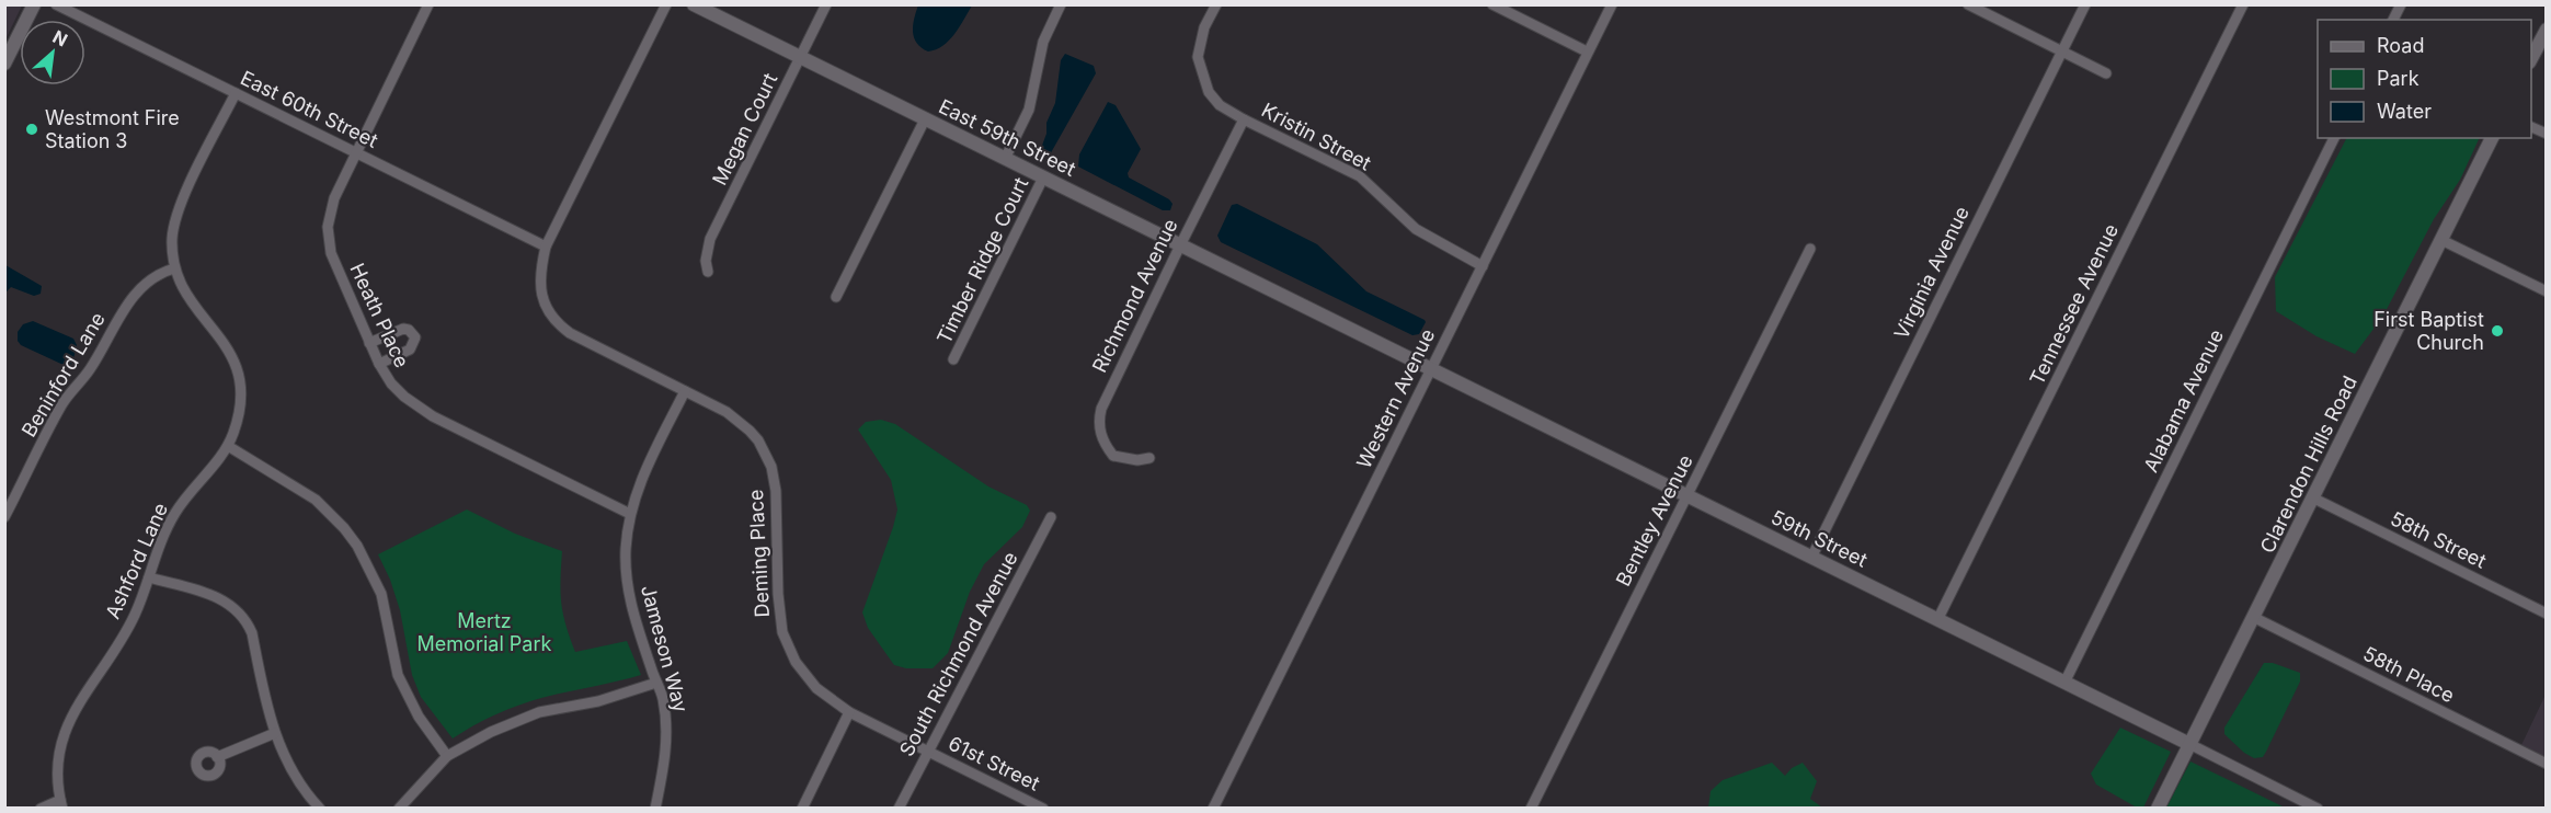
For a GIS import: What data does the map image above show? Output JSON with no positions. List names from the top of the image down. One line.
{"streets":{"street":["East 60th Street","Megan Court","Kristin Street","East 59th Street","Timber Ridge Court","Virginia Avenue","Richmond Avenue","Tennessee Avenue","Heath Place","Beninford Lane","Western Avenue","Alabama Avenue","Clarendon Hills Road","Bentley Avenue","59th Street","58th Street","Deming Place","Ashford Lane","Jameson Way","South Richmond Avenue","58th Place","61st Street"]},"crossings":[["East 60th Street","Heath Place"],["East 60th Street","Deming Place"],["East 60th Street","Ashford Lane"],["Megan Court","East 59th Street"],["Kristin Street","Richmond Avenue"],["Kristin Street","Western Avenue"],["East 59th Street","Timber Ridge Court"],["East 59th Street","Richmond Avenue"],["East 59th Street","59th Street"],["Virginia Avenue","59th Street"],["Tennessee Avenue","59th Street"],["Heath Place","Jameson Way"],["Beninford Lane","Ashford Lane"],["Western Avenue","59th Street"],["Alabama Avenue","59th Street"],["Clarendon Hills Road","59th Street"],["Clarendon Hills Road","58th Street"],["Clarendon Hills Road","58th Place"],["Bentley Avenue","59th Street"],["Deming Place","Jameson Way"],["Deming Place","South Richmond Avenue"],["Deming Place","61st Street"],["South Richmond Avenue","61st Street"]],"parks":["Mertz Memorial Park"],"places":["Westmont Fire Station 3","First Baptist Church"],"legend":["Road","Park","Water"],"north":"top right"}
